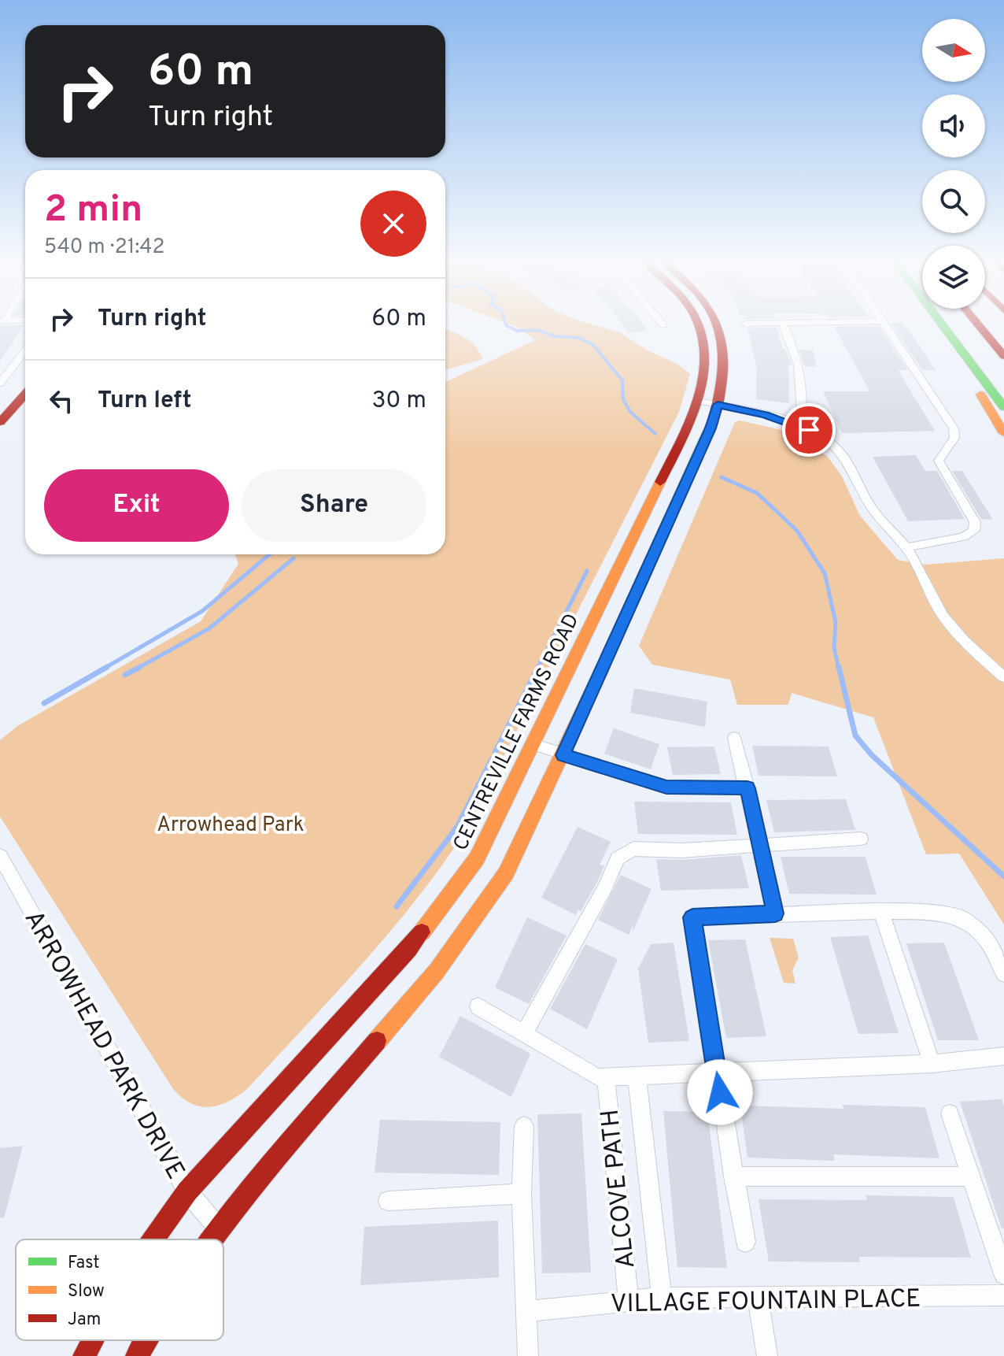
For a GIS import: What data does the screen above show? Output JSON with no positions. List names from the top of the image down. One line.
{"streets":{"main road":["CENTREVILLE FARMS ROAD"],"street":["ARROWHEAD PARK DRIVE","ALCOVE PATH","VILLAGE FOUNTAIN PLACE"]},"crossings":[["CENTREVILLE FARMS ROAD","ARROWHEAD PARK DRIVE"],["ALCOVE PATH","VILLAGE FOUNTAIN PLACE"]],"parks":["Arrowhead Park"],"legend":["Fast","Slow","Jam"],"north":"right","page":{"turn":["60 m","Turn right"],"heading":["2 min","540 m · 21:42"],"list":[{"name":"Turn right","value":"60 m"},{"name":"Turn left","value":"30 m"}],"buttons":["Exit","Share"]}}
